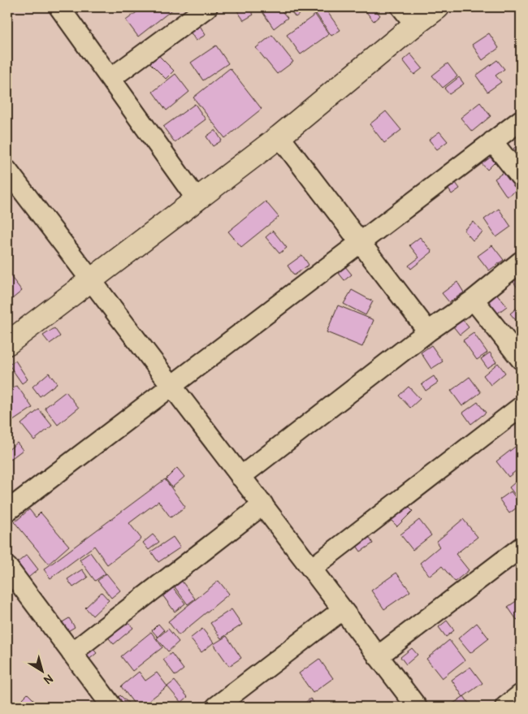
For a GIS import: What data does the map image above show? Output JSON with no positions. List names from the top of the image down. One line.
{"north":"bottom right"}
